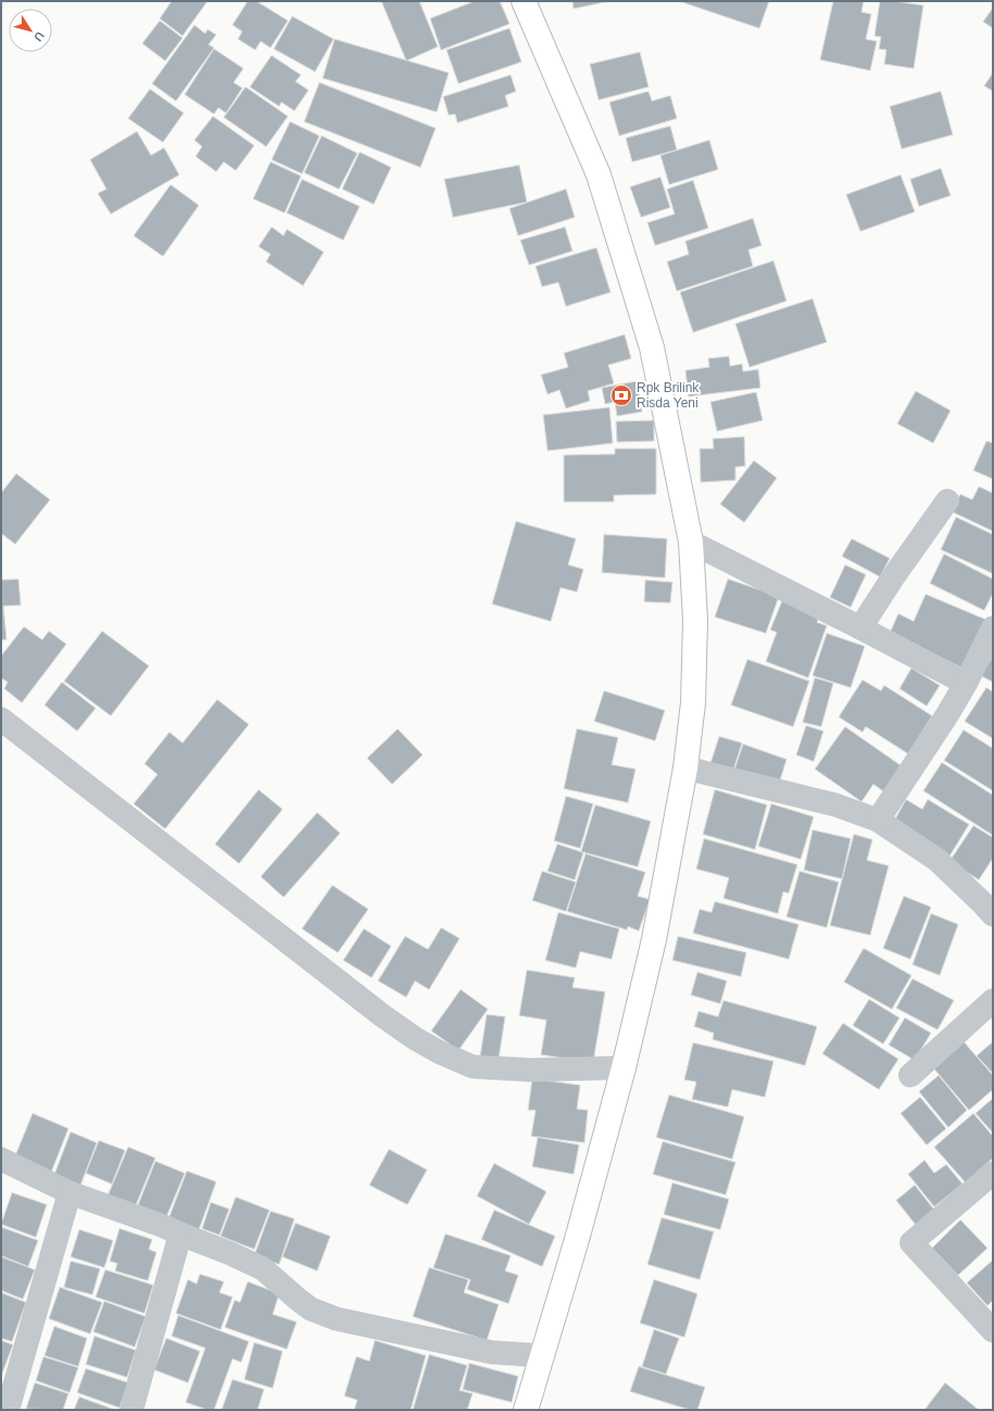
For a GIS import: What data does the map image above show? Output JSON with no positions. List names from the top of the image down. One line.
{"places":{"bank":["Rpk Brilink Risda Yeni"]},"north":"bottom right"}
